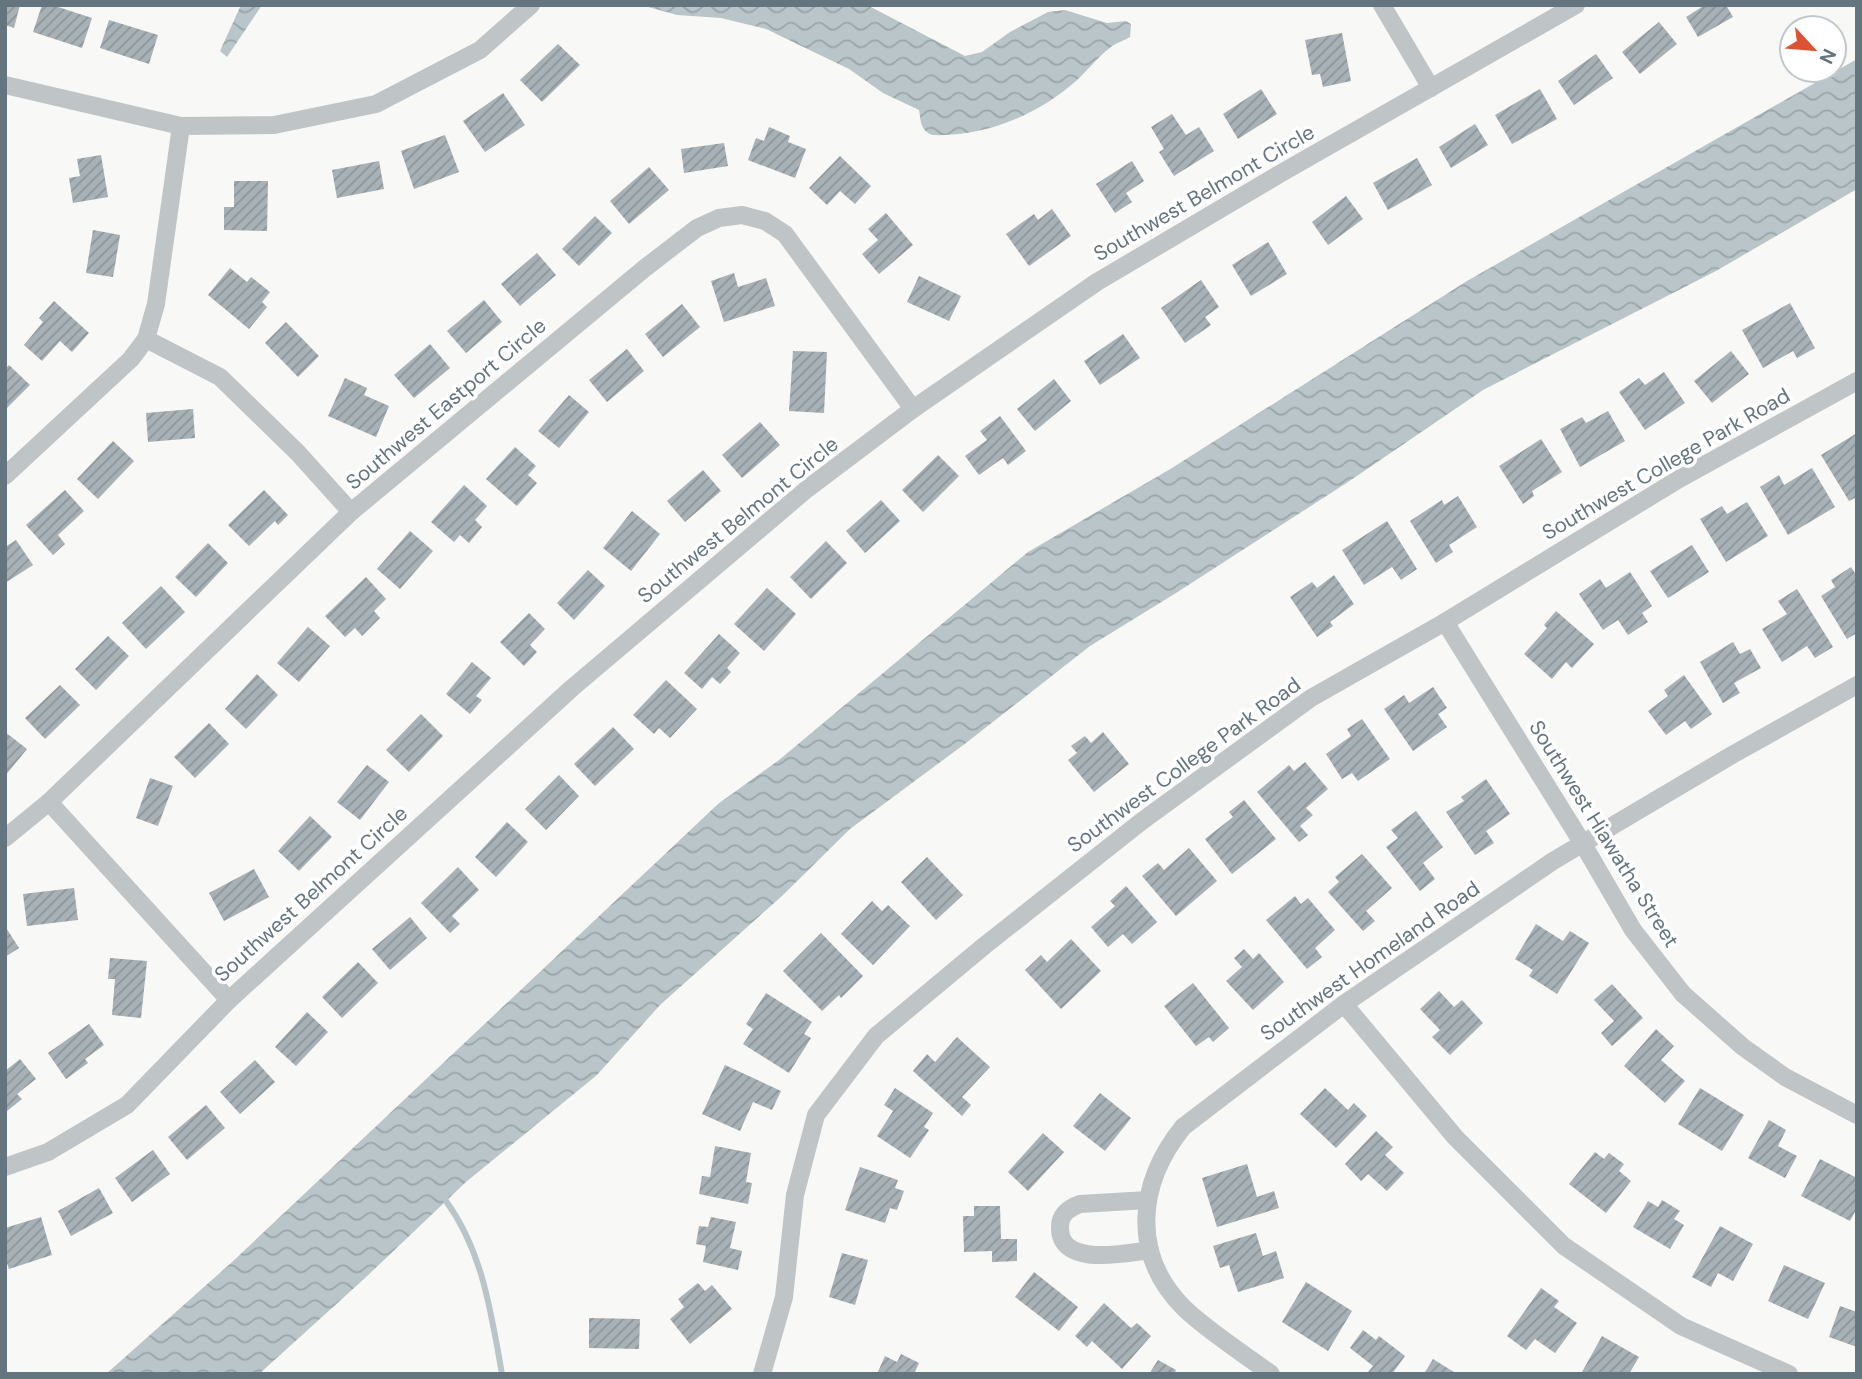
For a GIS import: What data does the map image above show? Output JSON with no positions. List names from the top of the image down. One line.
{"streets":{"street":["Southwest Belmont Circle","Southwest Eastport Circle","Southwest College Park Road","Southwest Hiawatha Street","Southwest Homeland Road"]},"crossings":[["Southwest Belmont Circle","Southwest Eastport Circle"],["Southwest College Park Road","Southwest Hiawatha Street"],["Southwest Hiawatha Street","Southwest Homeland Road"]],"north":"bottom right"}
